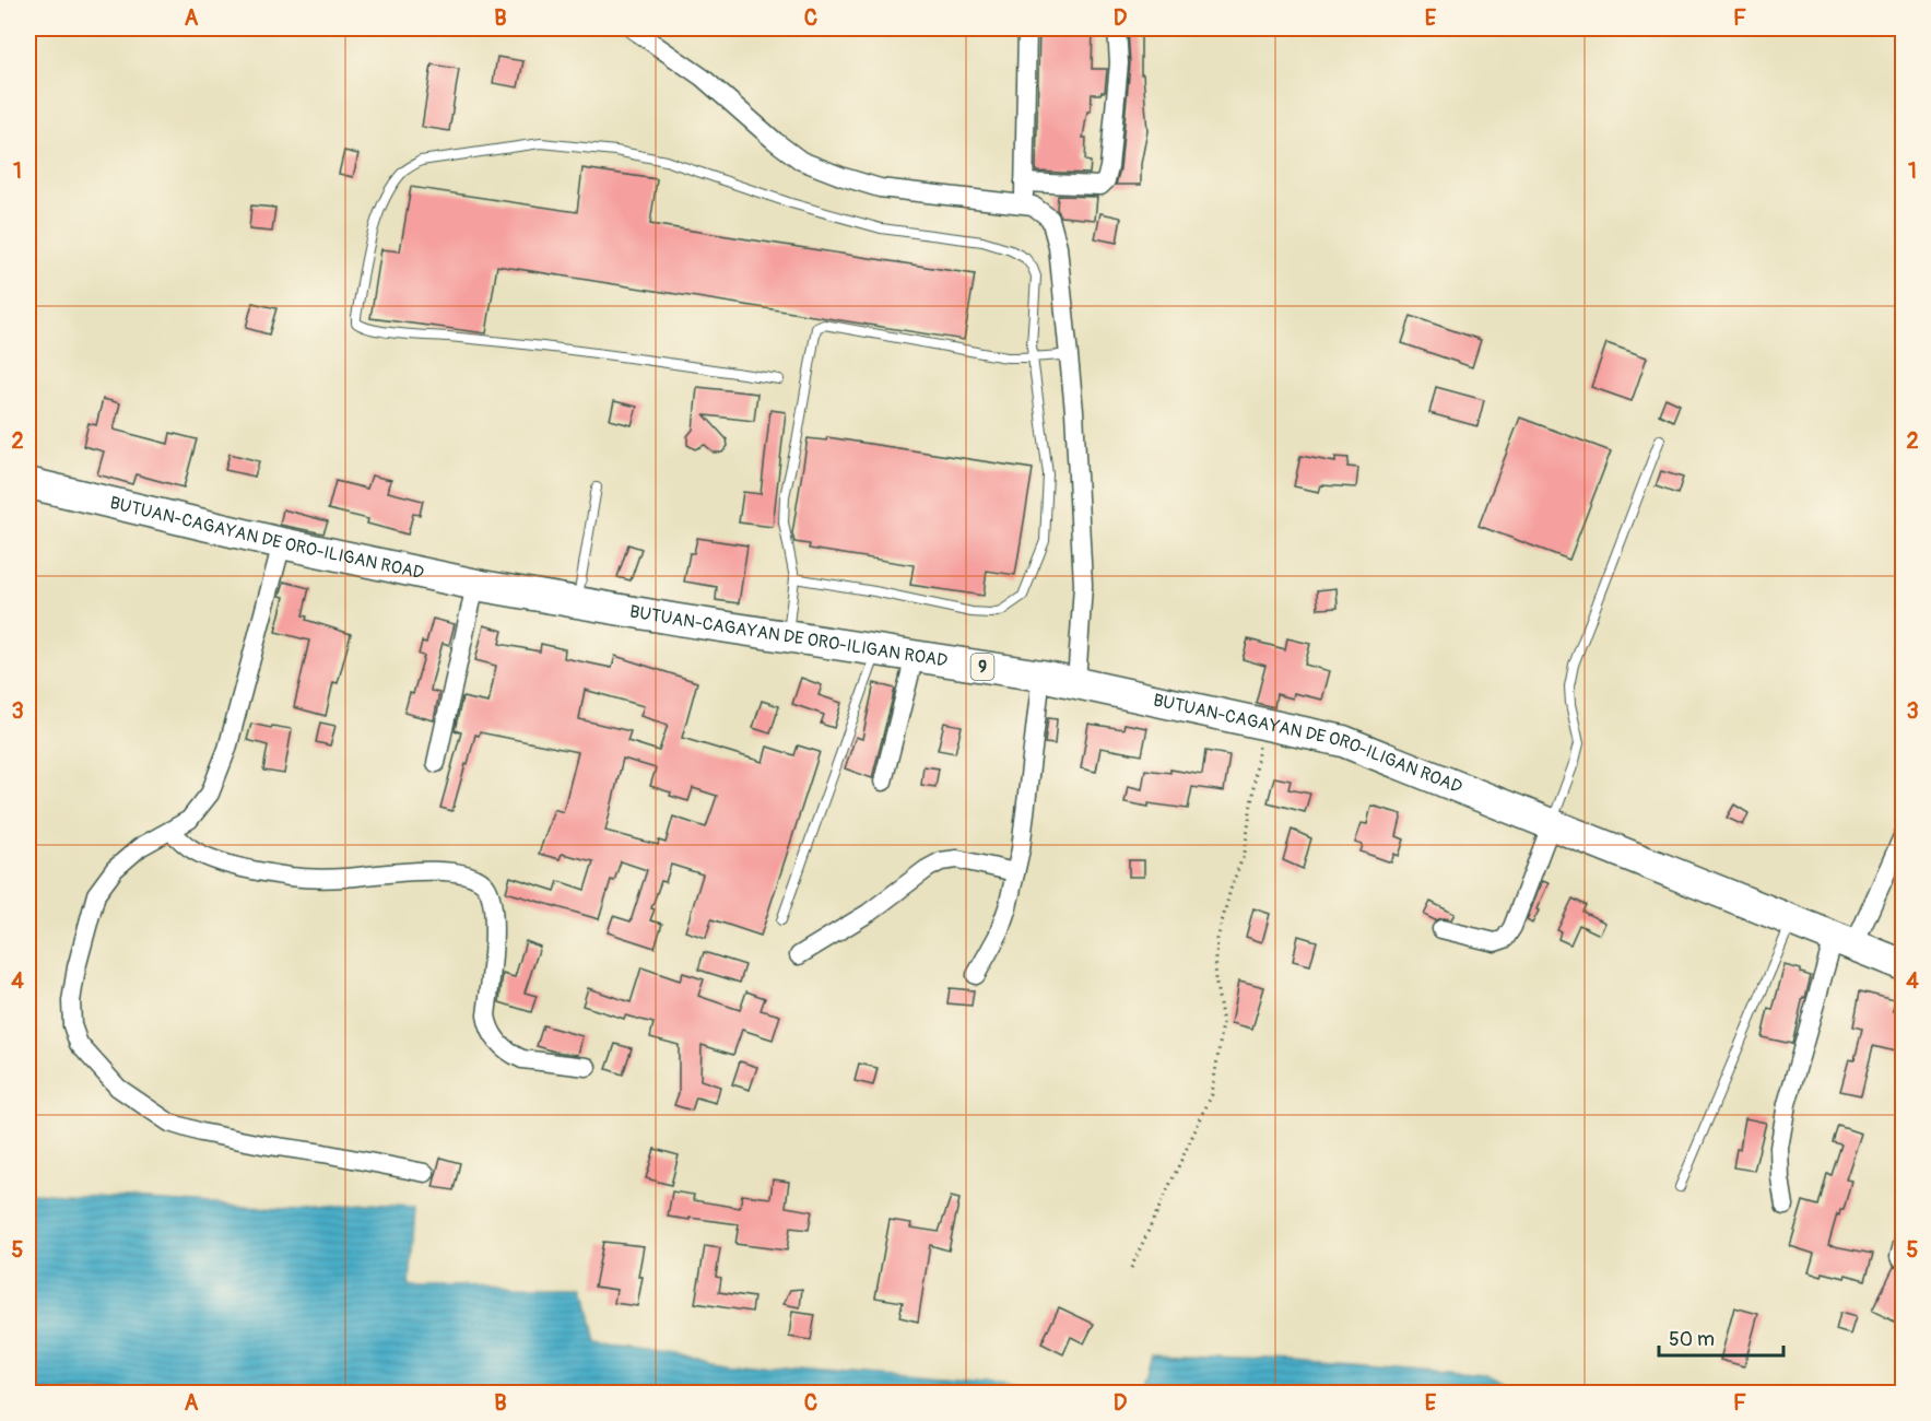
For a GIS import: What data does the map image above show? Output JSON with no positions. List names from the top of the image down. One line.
{"streets":{"highway":["BUTUAN-CAGAYAN DE ORO-ILIGAN ROAD","9"]},"scale_bar":"50 m","grid":{"columns":["A","B","C","D","E","F"],"rows":["1","2","3","4","5"]}}
